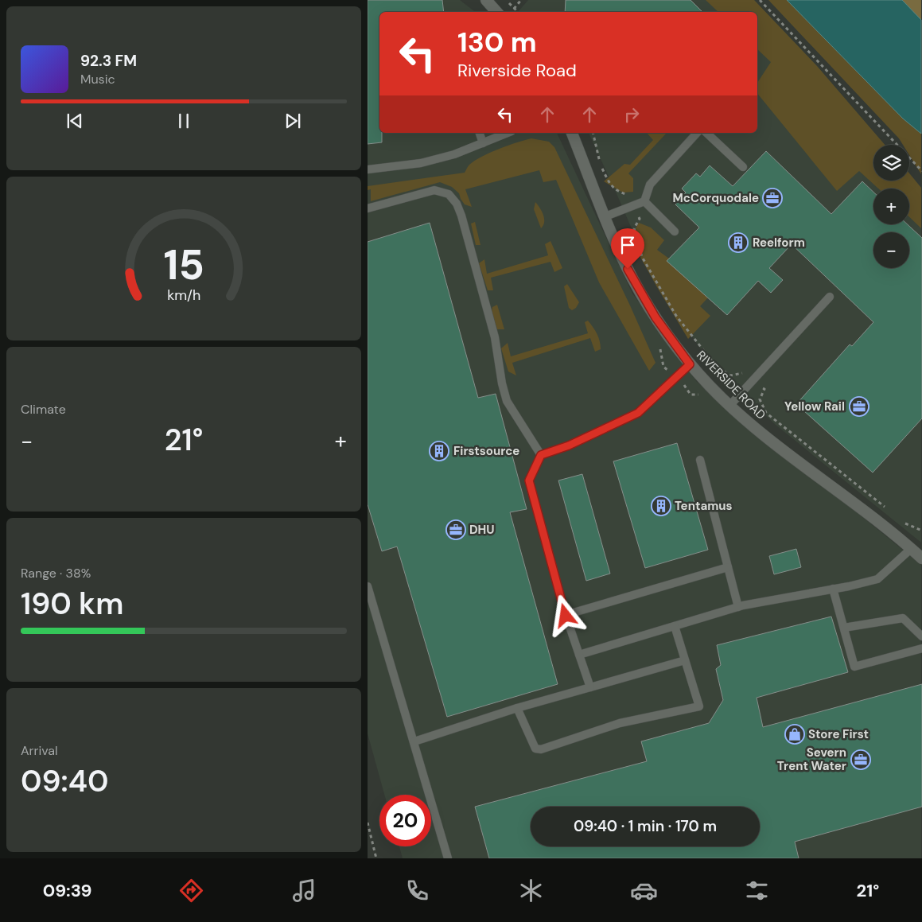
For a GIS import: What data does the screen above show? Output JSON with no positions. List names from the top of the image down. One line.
{"streets":{"street":["RIVERSIDE ROAD"]},"places":{"office":["McCorquodale","Yellow Rail","DHU","Severn Trent Water"],"building":["Reelform","Firstsource","Tentamus"],"shop":["Store First"]},"page":{"turn":["130 m","Riverside Road"],"song":["92.3 FM","Music"],"map_buttons":["+","−"],"tile":["Climate",["Range · 38%","190 km"],["Arrival","09:40"]],"heat":["−","21°","+"],"limit":"20","trip":"09:40 · 1 min · 170 m","tabs":["09:39","21°"],"gauge":["15","km/h"]}}
